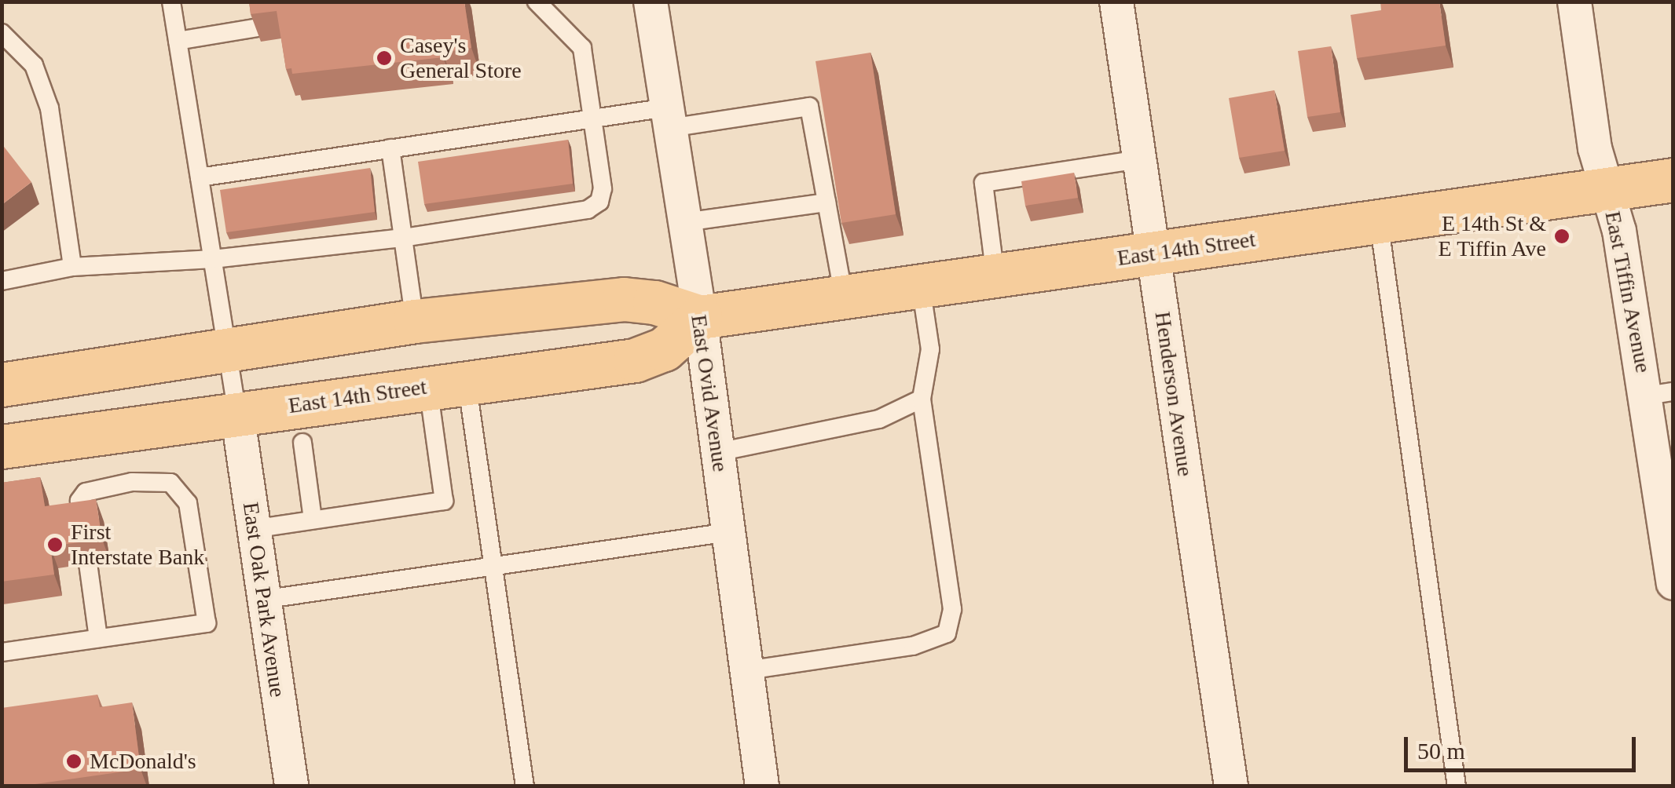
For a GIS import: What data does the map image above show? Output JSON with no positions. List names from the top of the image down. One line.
{"streets":{"main road":["East 14th Street"],"street":["East Tiffin Avenue","East Ovid Avenue","Henderson Avenue","East Oak Park Avenue"]},"crossings":[["East 14th Street","East Tiffin Avenue"],["East 14th Street","East Ovid Avenue"],["East 14th Street","Henderson Avenue"],["East 14th Street","East Oak Park Avenue"]],"places":["Casey's General Store","E 14th St & E Tiffin Ave","First Interstate Bank","McDonald's"],"scale_bar":"50 m"}
